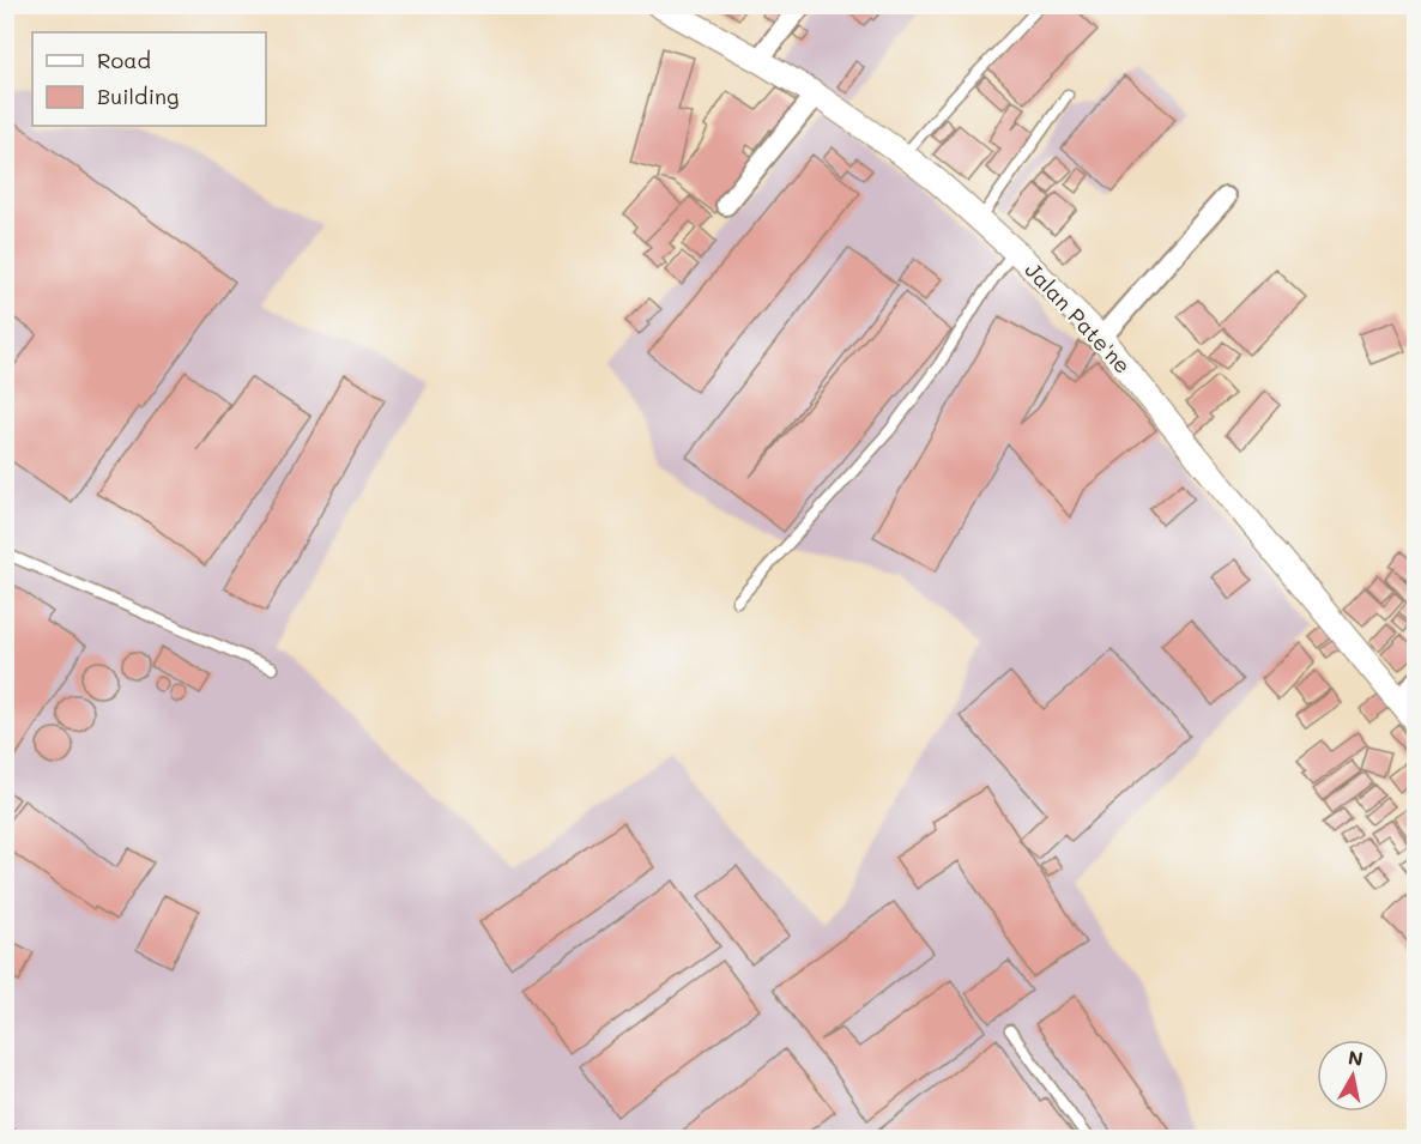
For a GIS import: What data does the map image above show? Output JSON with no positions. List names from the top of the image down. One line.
{"streets":{"street":["Jalan Pate'ne"]},"legend":["Road","Building"],"north":"top"}
